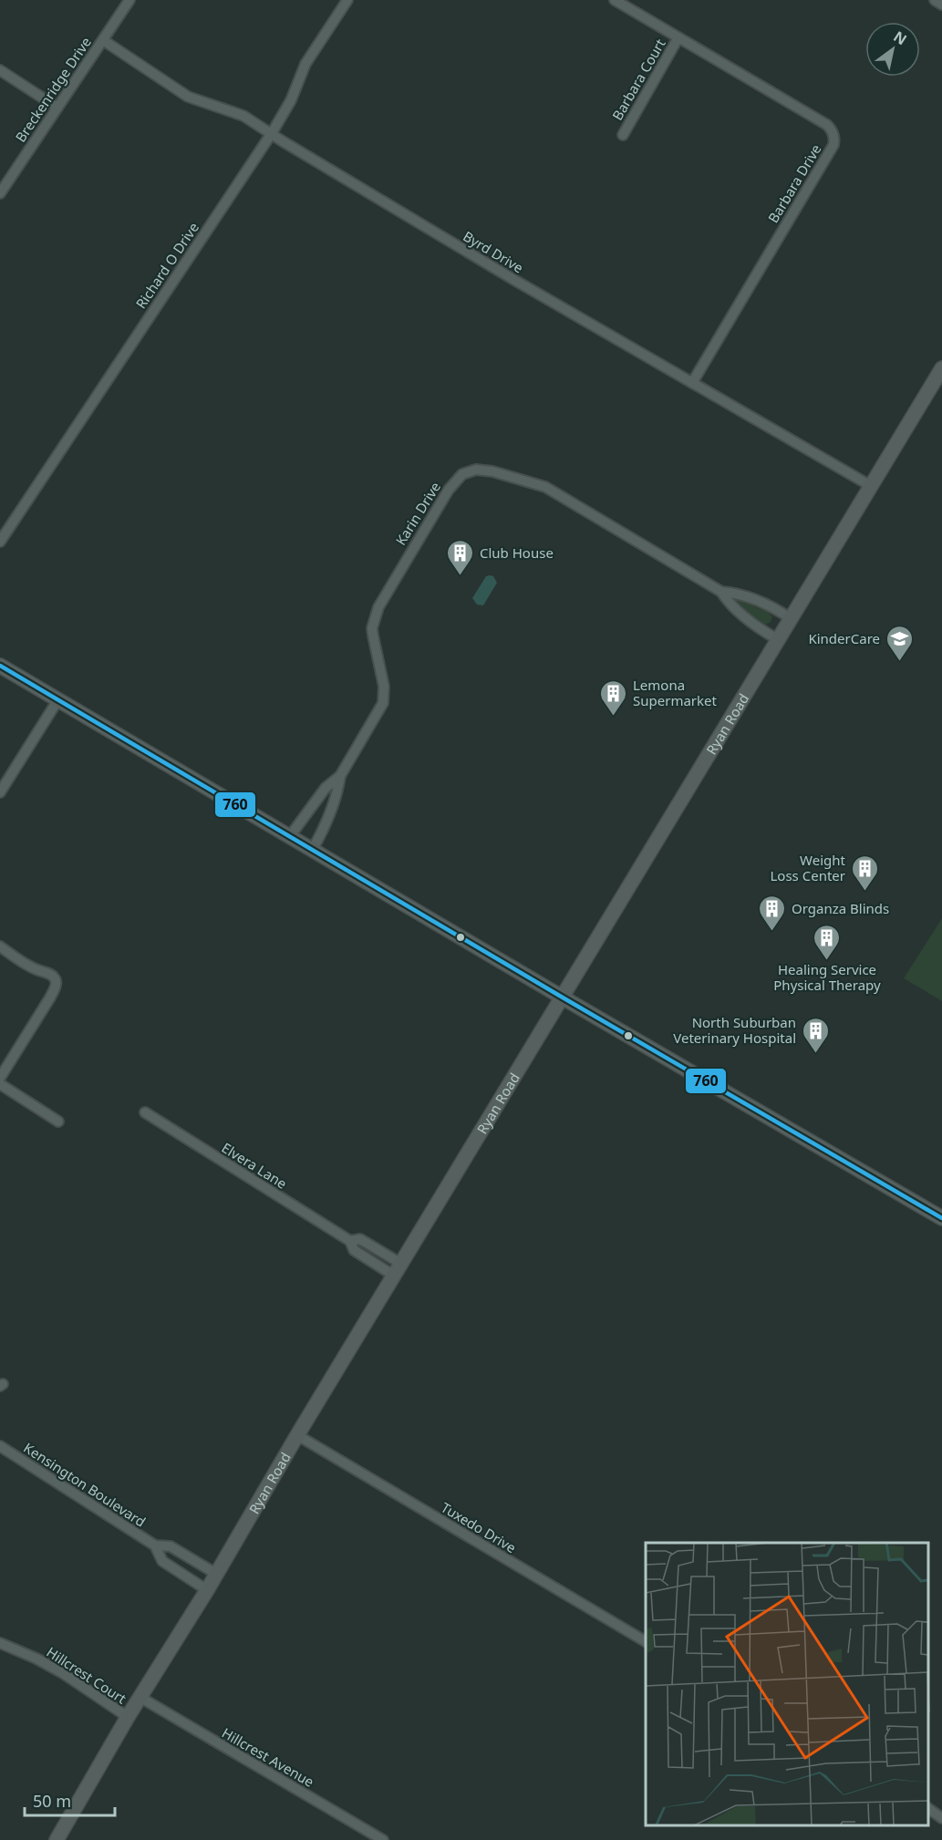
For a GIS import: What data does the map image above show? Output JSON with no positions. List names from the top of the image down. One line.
{"streets":{"main road":["Ryan Road"],"street":["Barbara Court","Breckenridge Drive","Barbara Drive","Byrd Drive","Richard O Drive","Karin Drive","Elvera Lane","Kensington Boulevard","Tuxedo Drive","Hillcrest Court","Hillcrest Avenue"]},"crossings":[["Barbara Court","Barbara Drive"],["Breckenridge Drive","Byrd Drive"],["Barbara Drive","Byrd Drive"],["Byrd Drive","Richard O Drive"],["Byrd Drive","Ryan Road"],["Karin Drive","Ryan Road"],["Ryan Road","Elvera Lane"],["Ryan Road","Kensington Boulevard"],["Ryan Road","Tuxedo Drive"],["Ryan Road","Hillcrest Court"],["Ryan Road","Hillcrest Avenue"]],"places":{"building":["Club House","Lemona Supermarket","Weight Loss Center","Organza Blinds","Healing Service Physical Therapy","North Suburban Veterinary Hospital"],"school or university":["KinderCare"]},"lines":["transit line 760"],"scale_bar":"50 m","north":"top right"}
